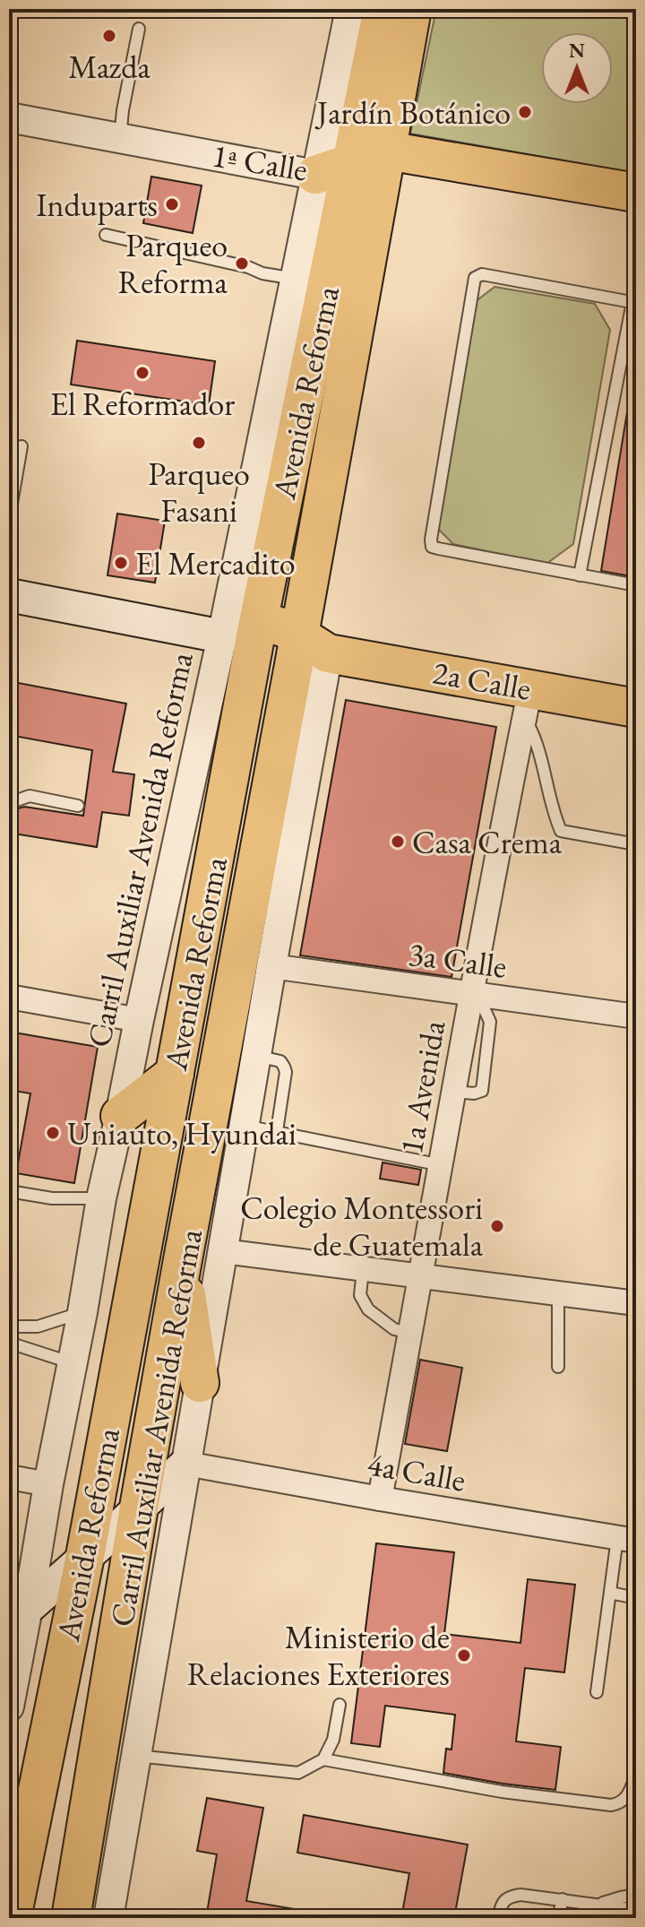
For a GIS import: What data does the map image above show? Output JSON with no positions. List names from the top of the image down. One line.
{"streets":{"main road":["1ª Calle","Avenida Reforma","2a Calle"],"street":["Carril Auxiliar Avenida Reforma","3a Calle","1a Avenida","4a Calle"]},"crossings":[["1ª Calle","Avenida Reforma"],["1ª Calle","Carril Auxiliar Avenida Reforma"],["Avenida Reforma","2a Calle"],["Avenida Reforma","Carril Auxiliar Avenida Reforma"],["2a Calle","Carril Auxiliar Avenida Reforma"],["2a Calle","1a Avenida"],["Carril Auxiliar Avenida Reforma","3a Calle"],["Carril Auxiliar Avenida Reforma","4a Calle"],["3a Calle","1a Avenida"],["1a Avenida","4a Calle"]],"places":["Mazda","Jardín Botánico","Induparts","Parqueo Reforma","El Reformador","Parqueo Fasani","El Mercadito","Casa Crema","Uniauto, Hyundai","Colegio Montessori de Guatemala","Ministerio de Relaciones Exteriores"],"north":"top"}
